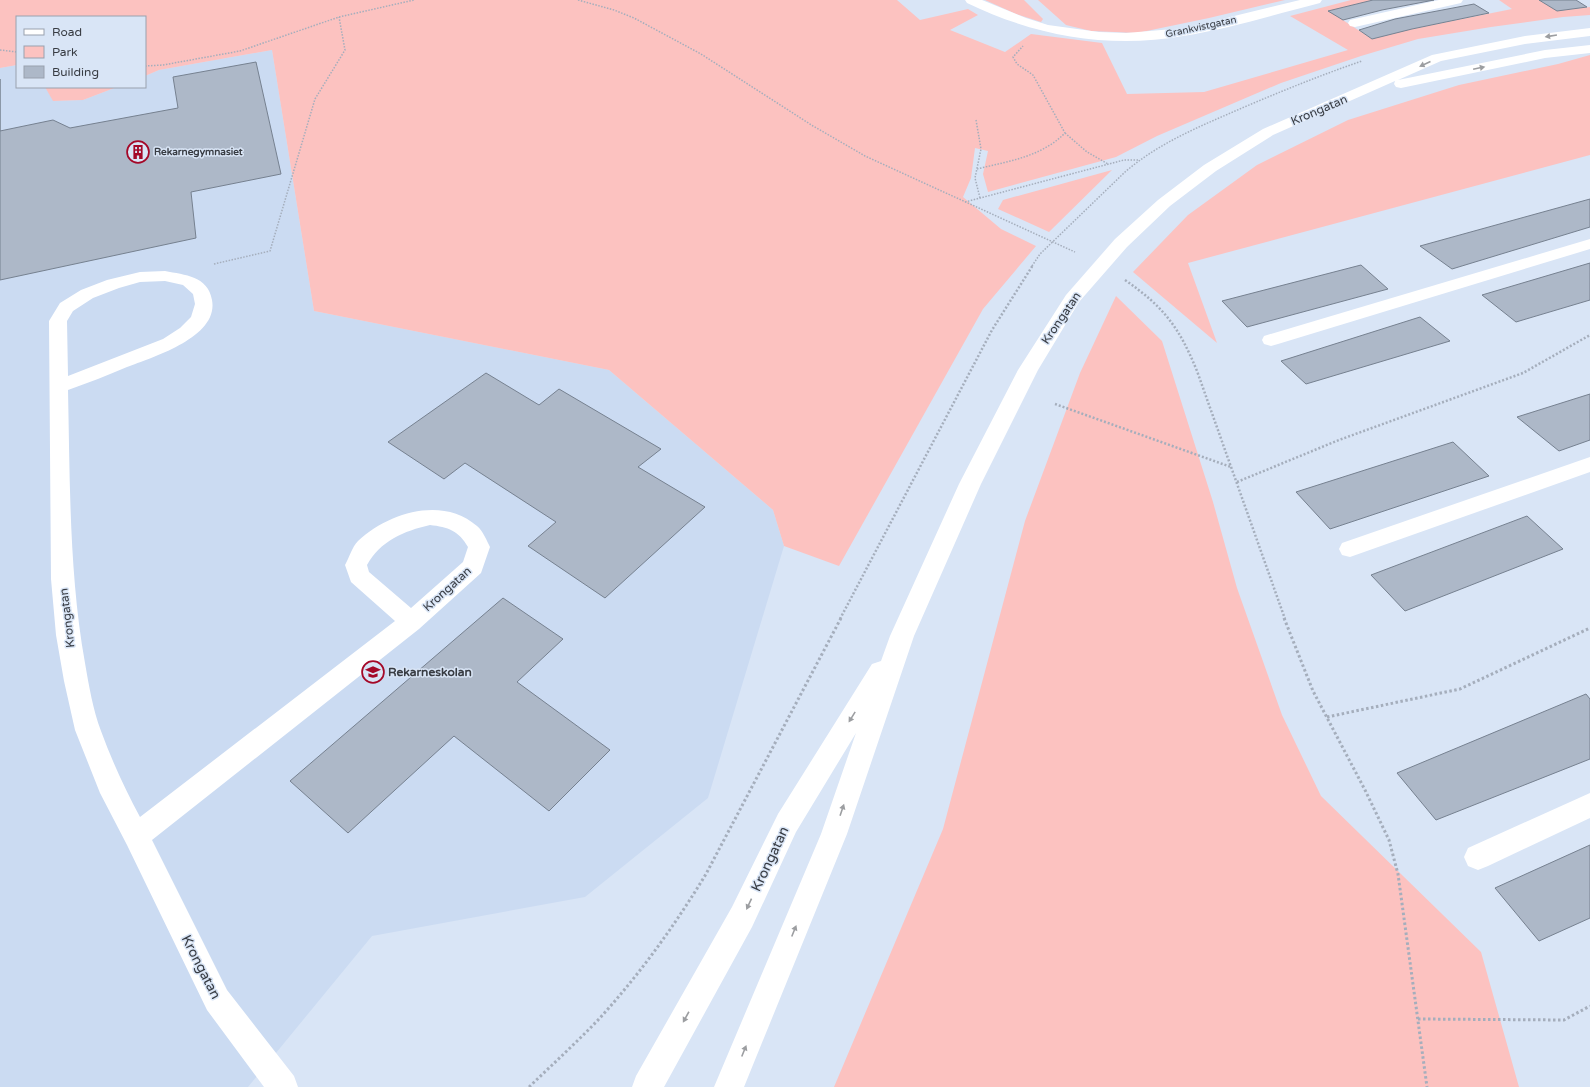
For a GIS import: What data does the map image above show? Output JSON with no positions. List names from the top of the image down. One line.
{"streets":{"street":["Grankvistgatan","Krongatan"]},"places":{"building":["Rekarnegymnasiet"],"school or university":["Rekarneskolan"]},"legend":["Road","Park","Building"]}
